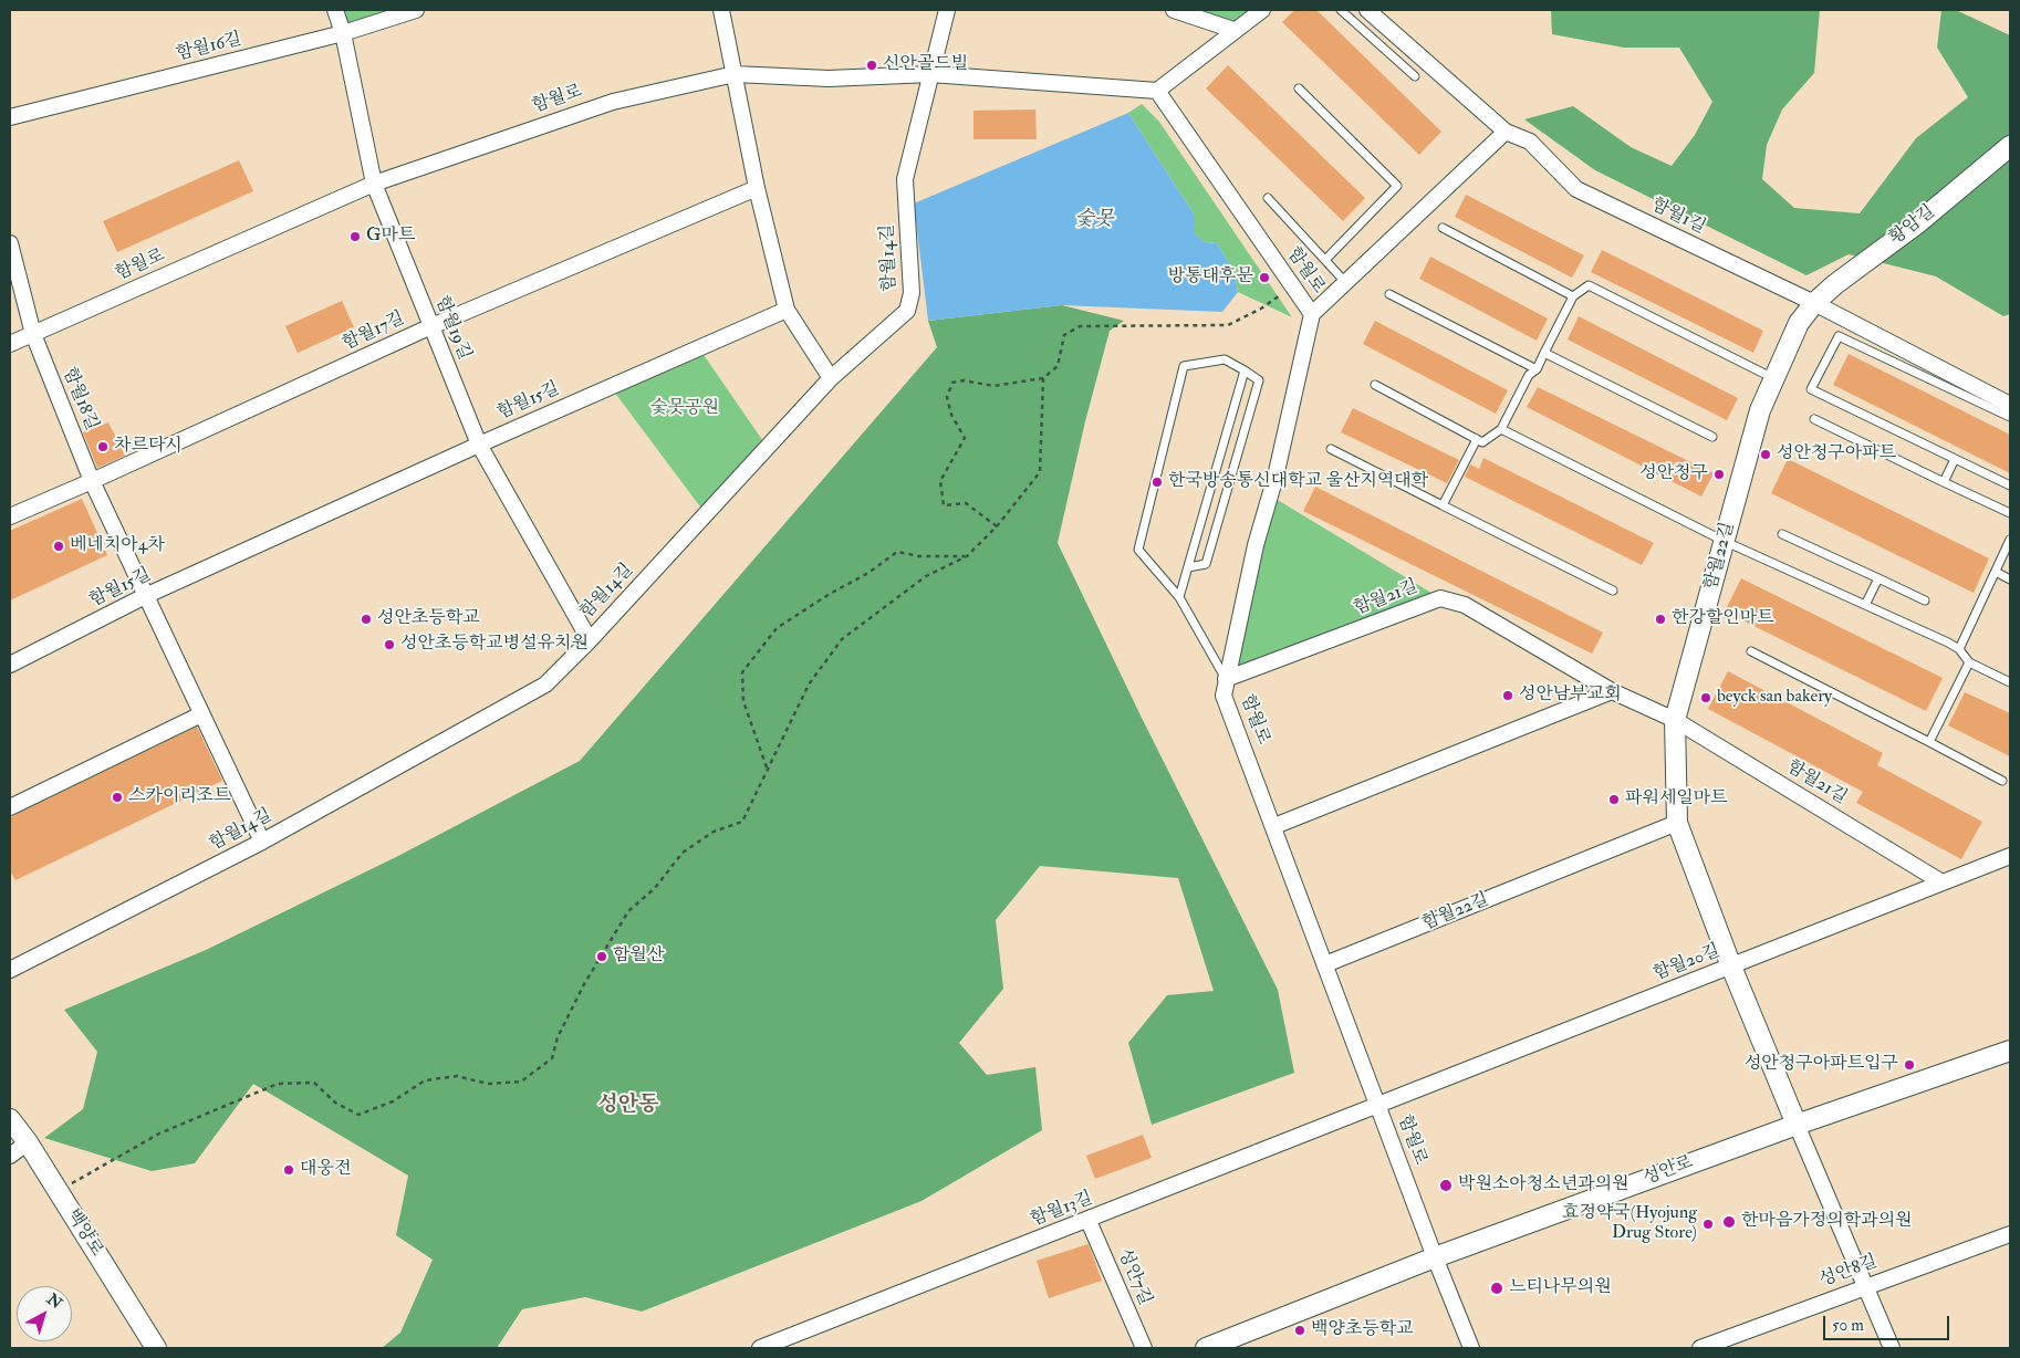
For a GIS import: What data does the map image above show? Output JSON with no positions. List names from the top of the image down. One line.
{"streets":{"street":["함월16길","함월로","함월1길","황암길","함월14길","함월19길","함월17길","함월18길","함월15길","함월22길","함월21길","함월20길","성안로","함월13길","백양로","성안8길","성안7길"]},"crossings":[["함월16길","함월19길"],["함월로","함월14길"],["함월로","함월19길"],["함월로","함월18길"],["함월로","함월22길"],["함월로","함월21길"],["함월로","함월20길"],["함월로","성안로"],["함월로","함월13길"],["함월1길","황암길"],["함월1길","함월22길"],["황암길","함월22길"],["함월14길","함월19길"],["함월14길","함월18길"],["함월19길","함월17길"],["함월19길","함월15길"],["함월17길","함월18길"],["함월18길","함월15길"],["함월22길","함월21길"],["함월22길","함월20길"],["함월22길","성안로"],["함월21길","함월20길"],["함월20길","함월13길"],["함월13길","성안7길"]],"districts":["성안동"],"water":["숯못"],"parks":["숯못공원"],"places":["신안골드빌","G마트","방통대후문","차르다시","성안청구아파트","성안청구","한국방송통신대학교 울산지역대학","베네치아4차","성안초등학교","한강할인마트","성안초등학교병설유치원","성안남부교회","beyck san bakery","스카이리조트","파워세일마트","함월산","성안청구아파트입구","대웅전","박원소아청소년과의원","한마음가정의학과의원","효정약국(Hyojung Drug Store)","느티나무의원","백양초등학교"],"scale_bar":"50 m","north":"top right"}
